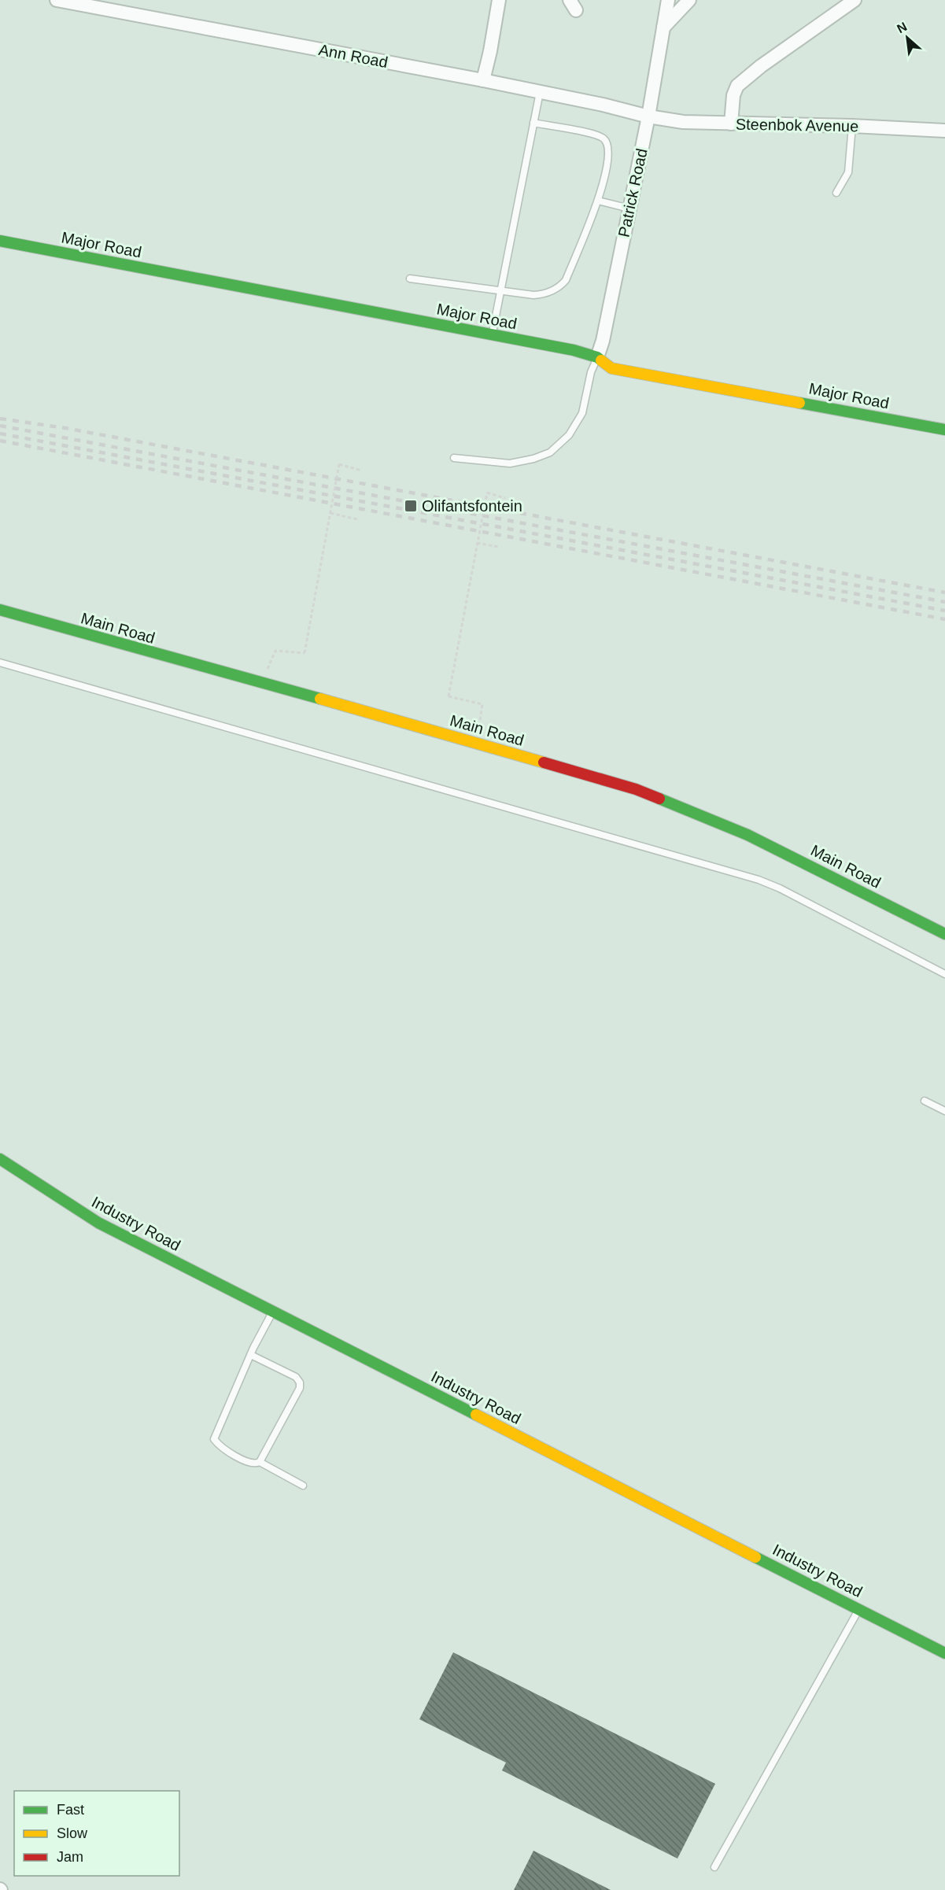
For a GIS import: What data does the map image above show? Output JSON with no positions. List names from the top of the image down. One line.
{"streets":{"street":["Ann Road","Steenbok Avenue","Patrick Road","Major Road","Main Road","Industry Road"]},"crossings":[["Ann Road","Steenbok Avenue"],["Ann Road","Patrick Road"],["Steenbok Avenue","Patrick Road"],["Patrick Road","Major Road"]],"places":{"transit":["Olifantsfontein"]},"legend":["Fast","Slow","Jam"],"north":"top left"}
